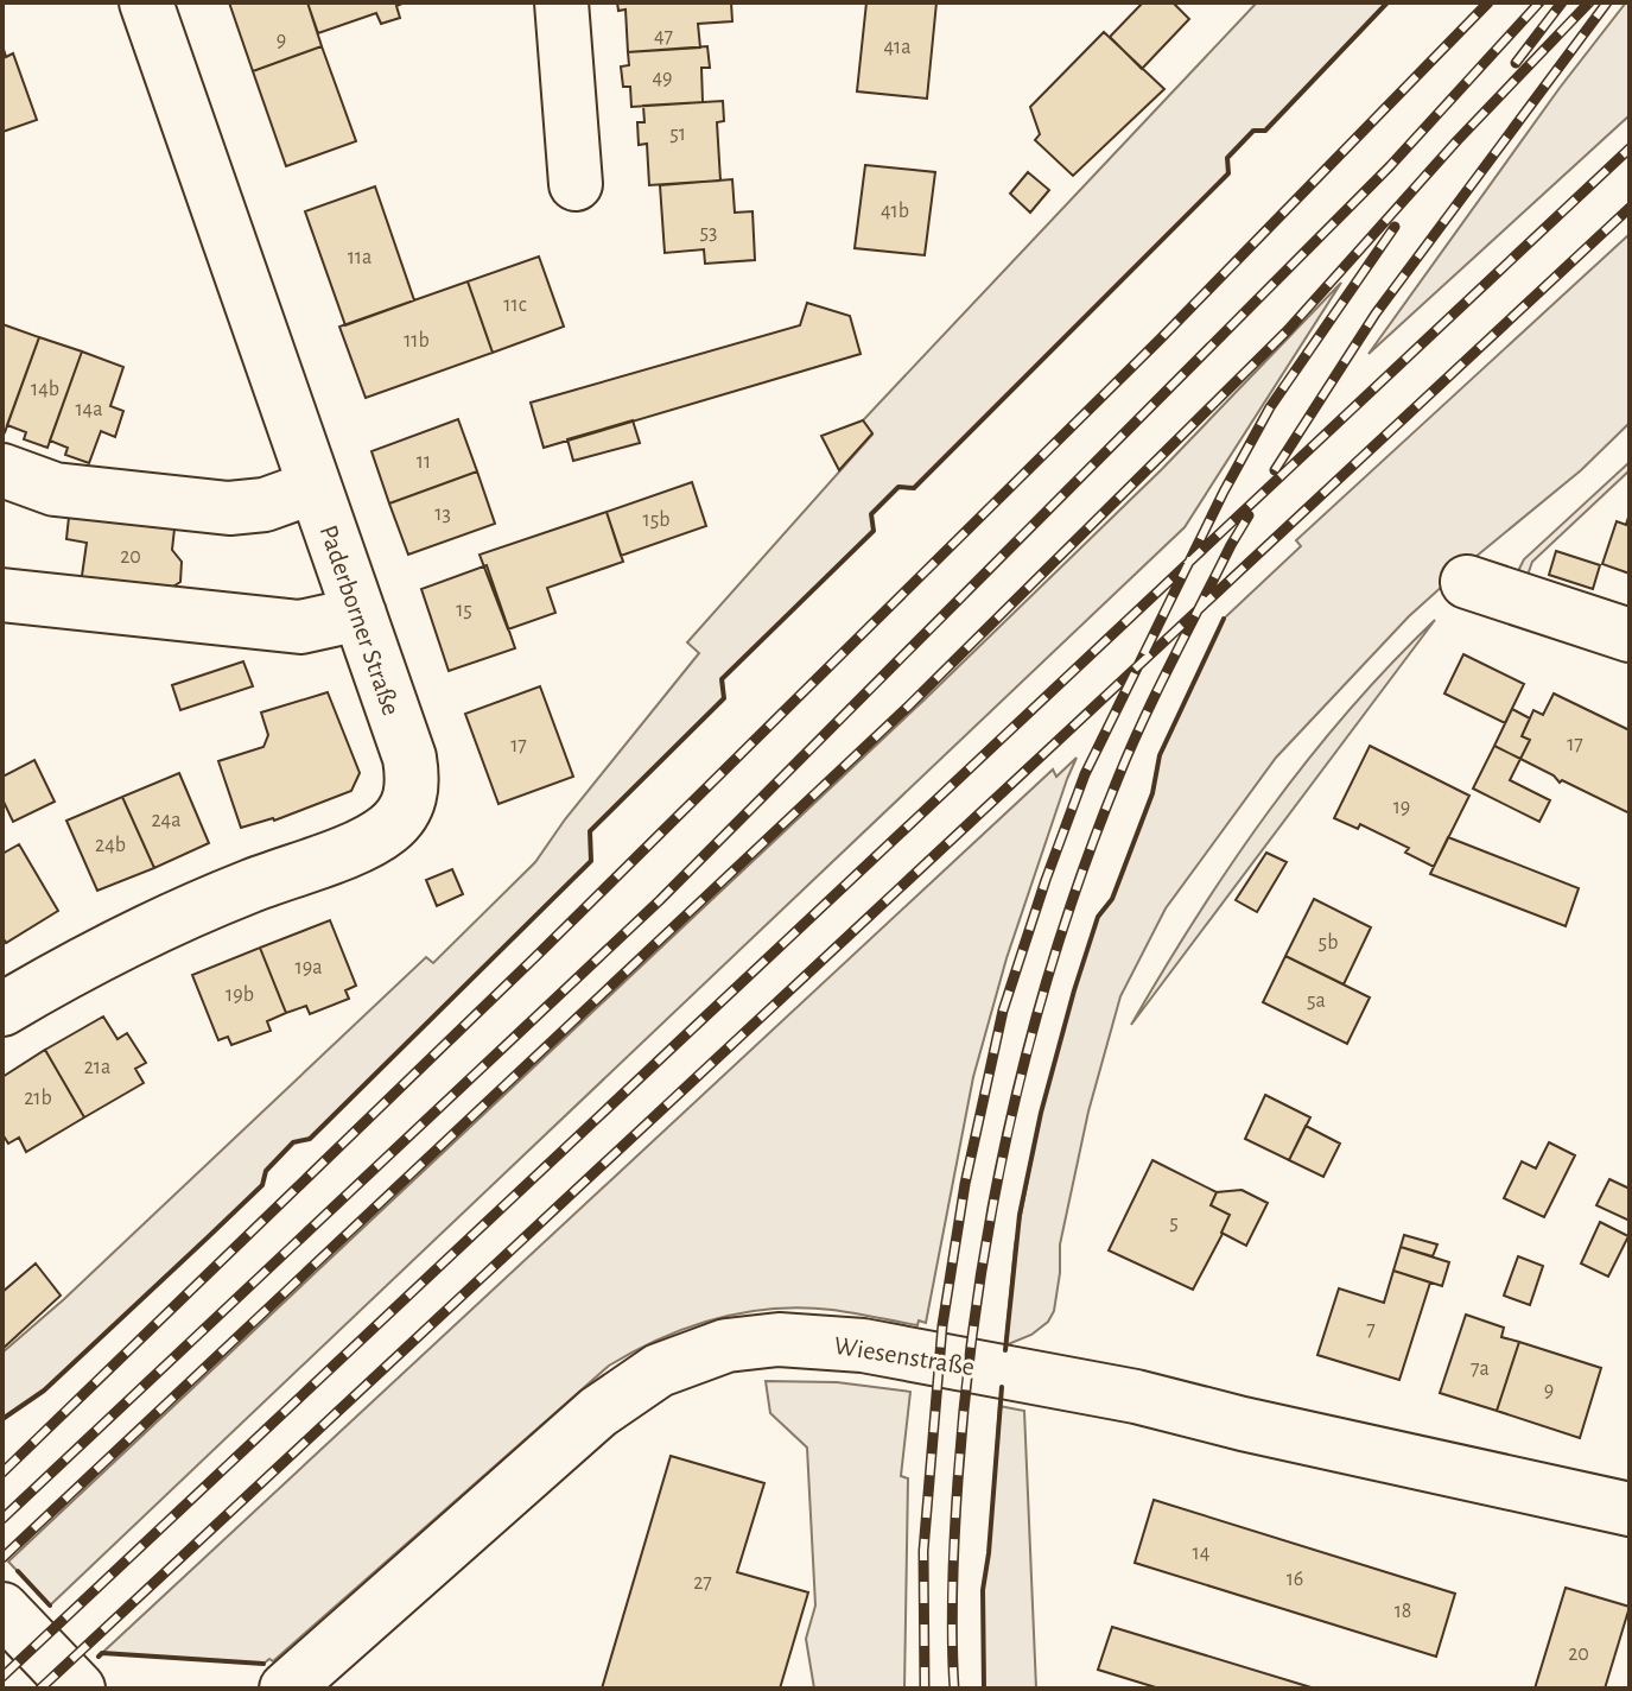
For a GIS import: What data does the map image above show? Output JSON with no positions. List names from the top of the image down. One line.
{"streets":{"street":["Paderborner Straße","Wiesenstraße"]},"house_numbers":["47","9","41a","49","51","41b","53","11a","11c","11b","14b","14a","11","13","15b","20","15","17","17","19","24a","24b","5b","19a","19b","5a","21a","21b","5","7","7a","9","14","16","27","18","20"]}
